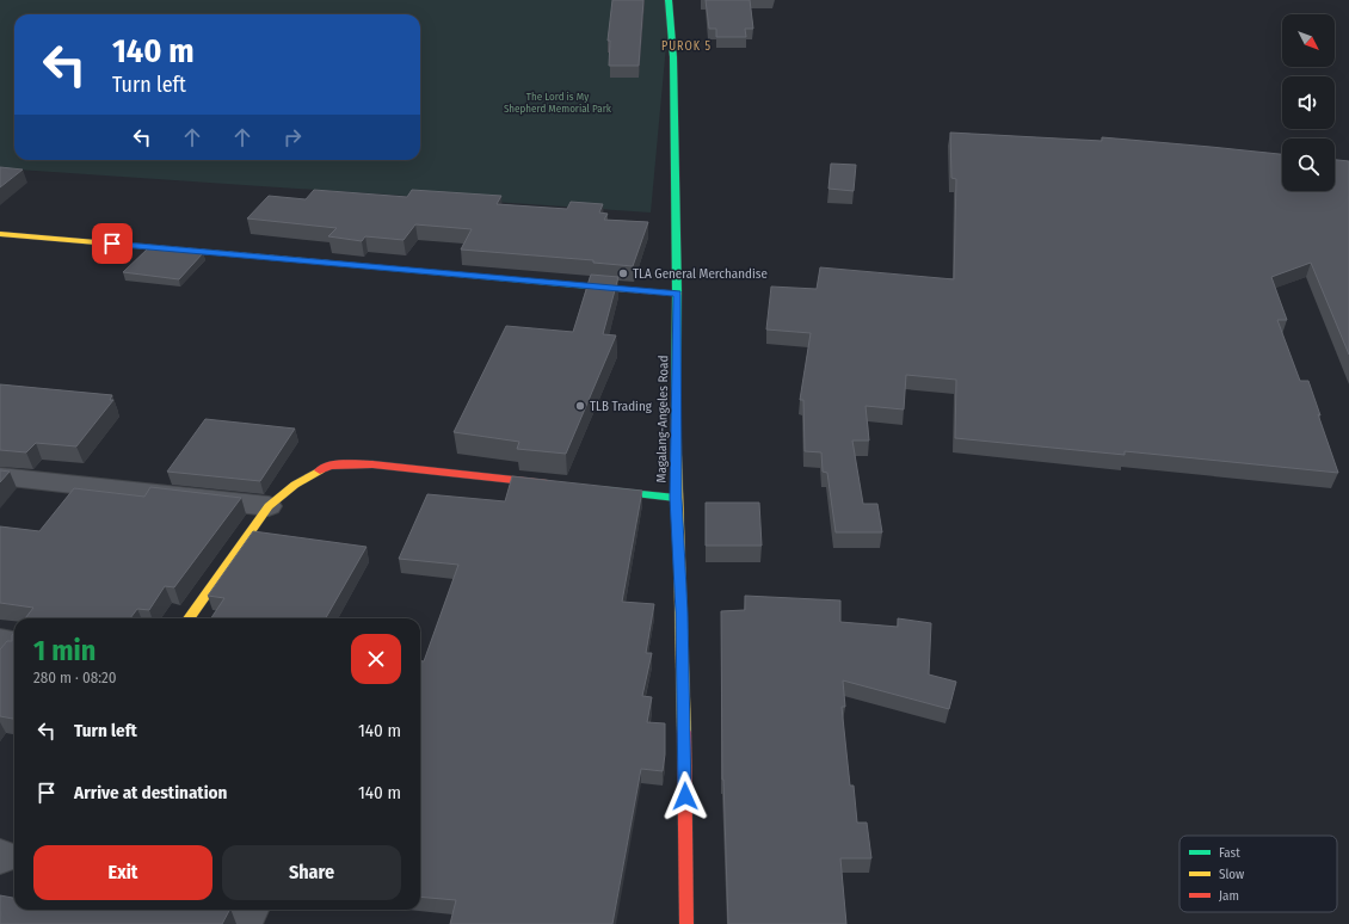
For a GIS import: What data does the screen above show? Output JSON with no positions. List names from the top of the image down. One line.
{"streets":{"main road":["Magalang-Angeles Road"]},"districts":["PUROK 5"],"parks":["The Lord is My Shepherd Memorial Park"],"places":["TLA General Merchandise","TLB Trading"],"legend":["Fast","Slow","Jam"],"north":"bottom right","page":{"turn":["140 m","Turn left"],"heading":["1 min","280 m · 08:20"],"list":[{"name":"Turn left","value":"140 m"},{"name":"Arrive at destination","value":"140 m"}],"buttons":["Exit","Share"]}}
